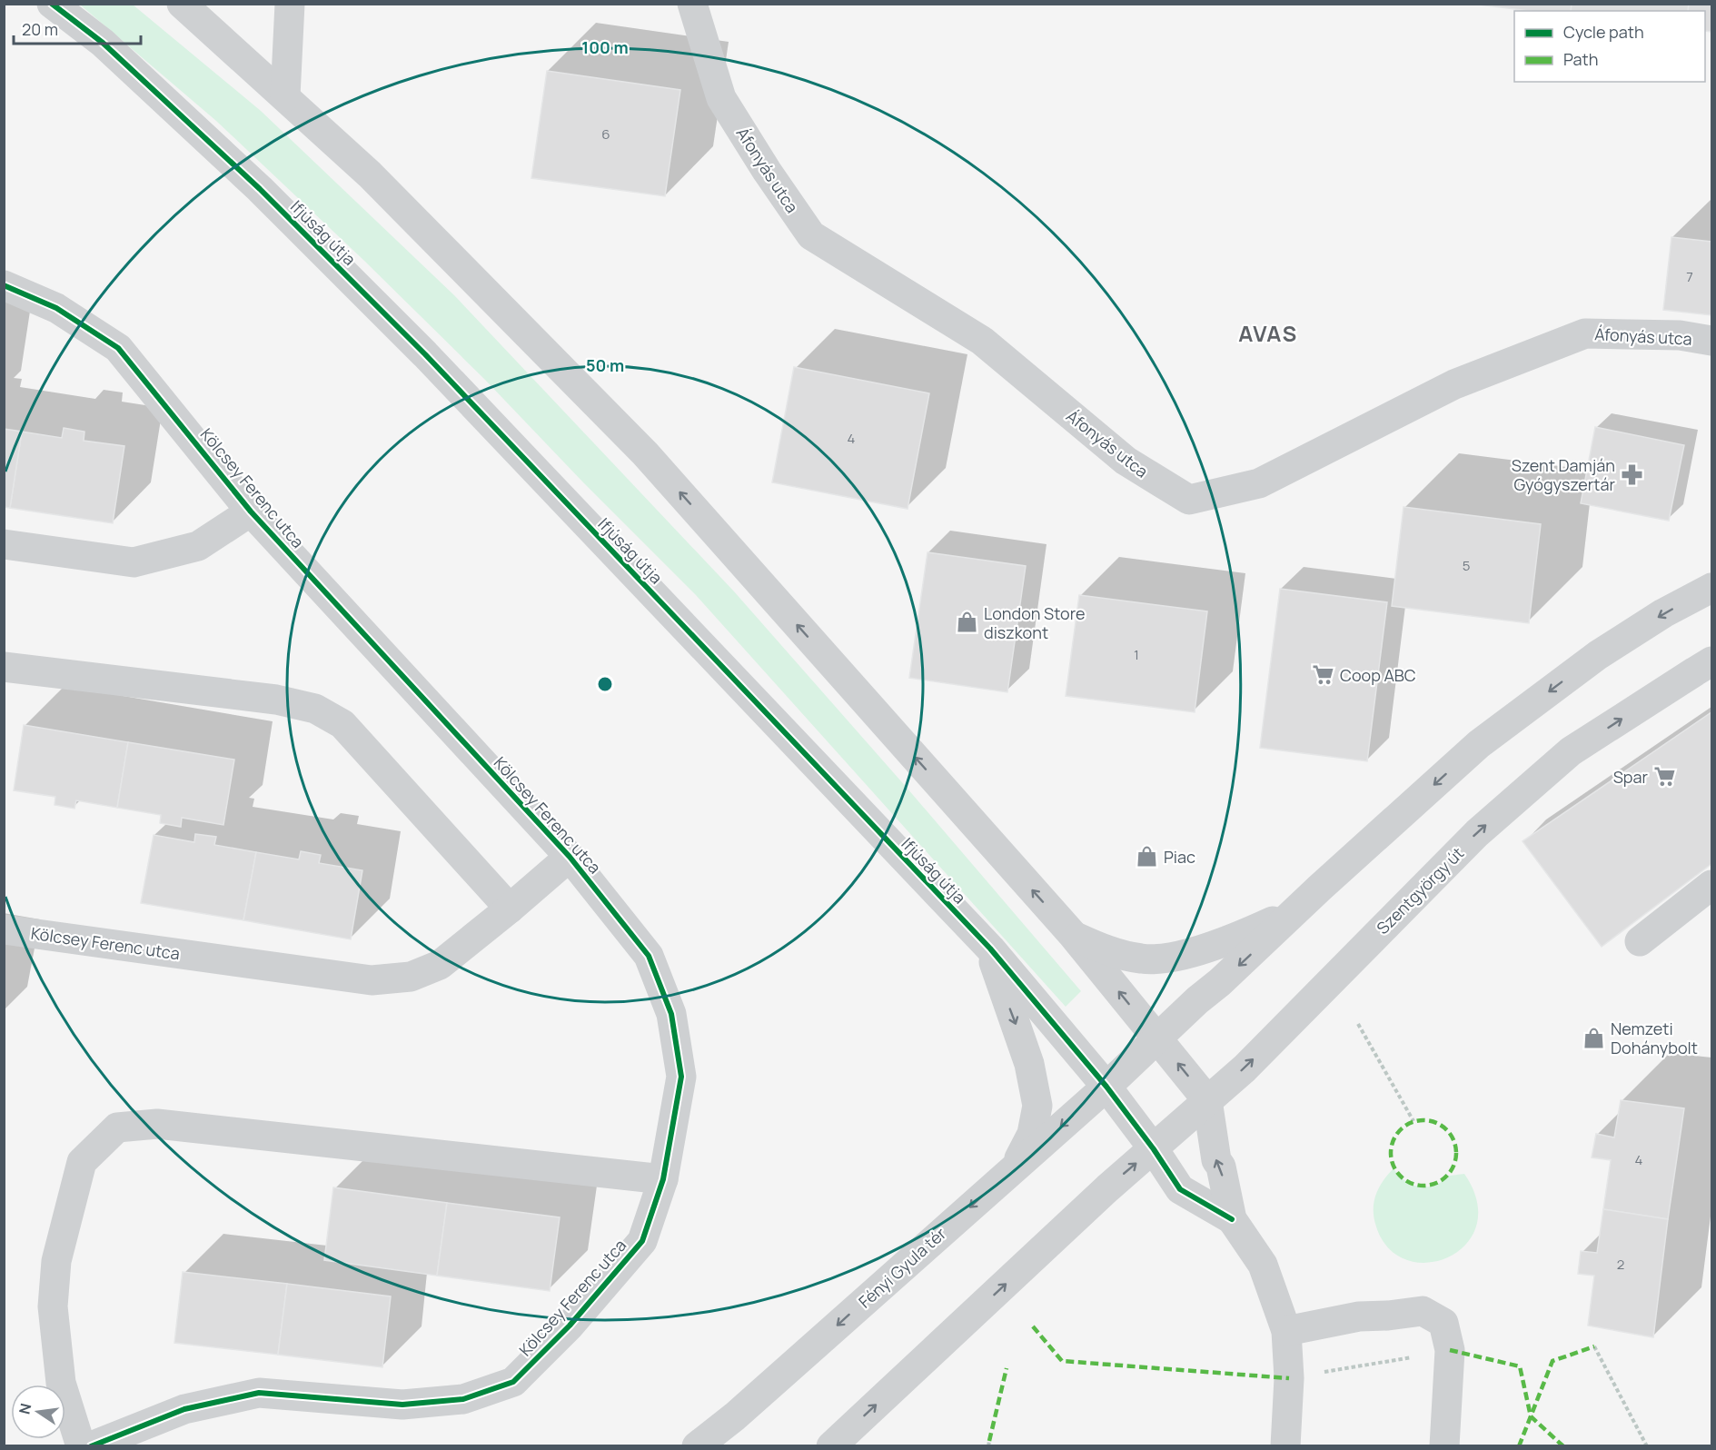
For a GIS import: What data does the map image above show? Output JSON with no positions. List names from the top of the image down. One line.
{"streets":{"street":["Áfonyás utca","Ifjúság útja","Kölcsey Ferenc utca","Szentgyörgy út","Fényi Gyula tér"]},"crossings":[["Ifjúság útja","Szentgyörgy út"],["Ifjúság útja","Fényi Gyula tér"]],"districts":["AVAS"],"places":{"pharmacy":["Szent Damján Gyógyszertár"],"shop":["London Store diszkont","Piac","Nemzeti Dohánybolt"],"supermarket":["Coop ABC","Spar"]},"house_numbers":["6","7","4","5","1","4","2"],"legend":["Cycle path","Path"],"scale_bar":"20 m","north":"left","rings":["100 m","50 m"]}
